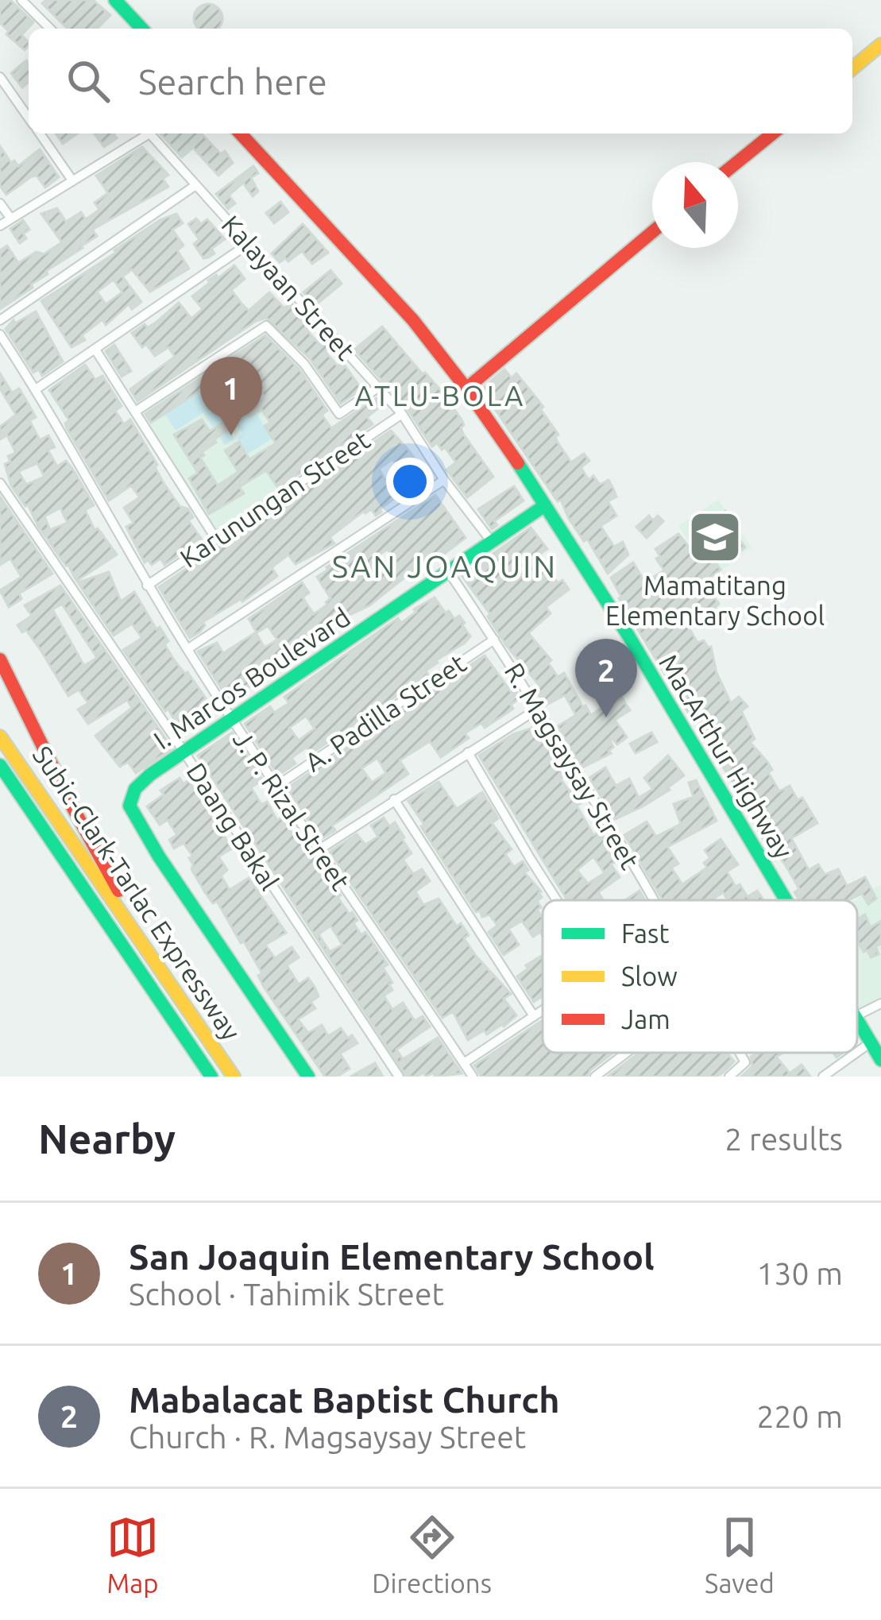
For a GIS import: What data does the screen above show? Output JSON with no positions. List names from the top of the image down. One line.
{"streets":{"main road":["I. Marcos Boulevard","MacArthur Highway","Subic-Clark-Tarlac Expressway"],"street":["Kalayaan Street","Karunungan Street","A. Padilla Street","R. Magsaysay Street","J. P. Rizal Street","Daang Bakal"]},"crossings":[["Kalayaan Street","Karunungan Street"],["Kalayaan Street","I. Marcos Boulevard"],["Karunungan Street","J. P. Rizal Street"],["I. Marcos Boulevard","MacArthur Highway"],["I. Marcos Boulevard","R. Magsaysay Street"],["I. Marcos Boulevard","J. P. Rizal Street"],["I. Marcos Boulevard","Daang Bakal"],["A. Padilla Street","R. Magsaysay Street"],["A. Padilla Street","J. P. Rizal Street"]],"districts":["ATLU-BOLA","SAN JOAQUIN"],"places":{"school or university":["Mamatitang Elementary School"]},"legend":["Fast","Slow","Jam"],"north":"top","page":{"search":"Search here","pins":["1","2"],"heading":["Nearby","2 results"],"list":[{"mark":"1","name":"San Joaquin Elementary School","note":"School · Tahimik Street","value":"130 m"},{"mark":"2","name":"Mabalacat Baptist Church","note":"Church · R. Magsaysay Street","value":"220 m"}],"nav":["Map","Directions","Saved"]}}
